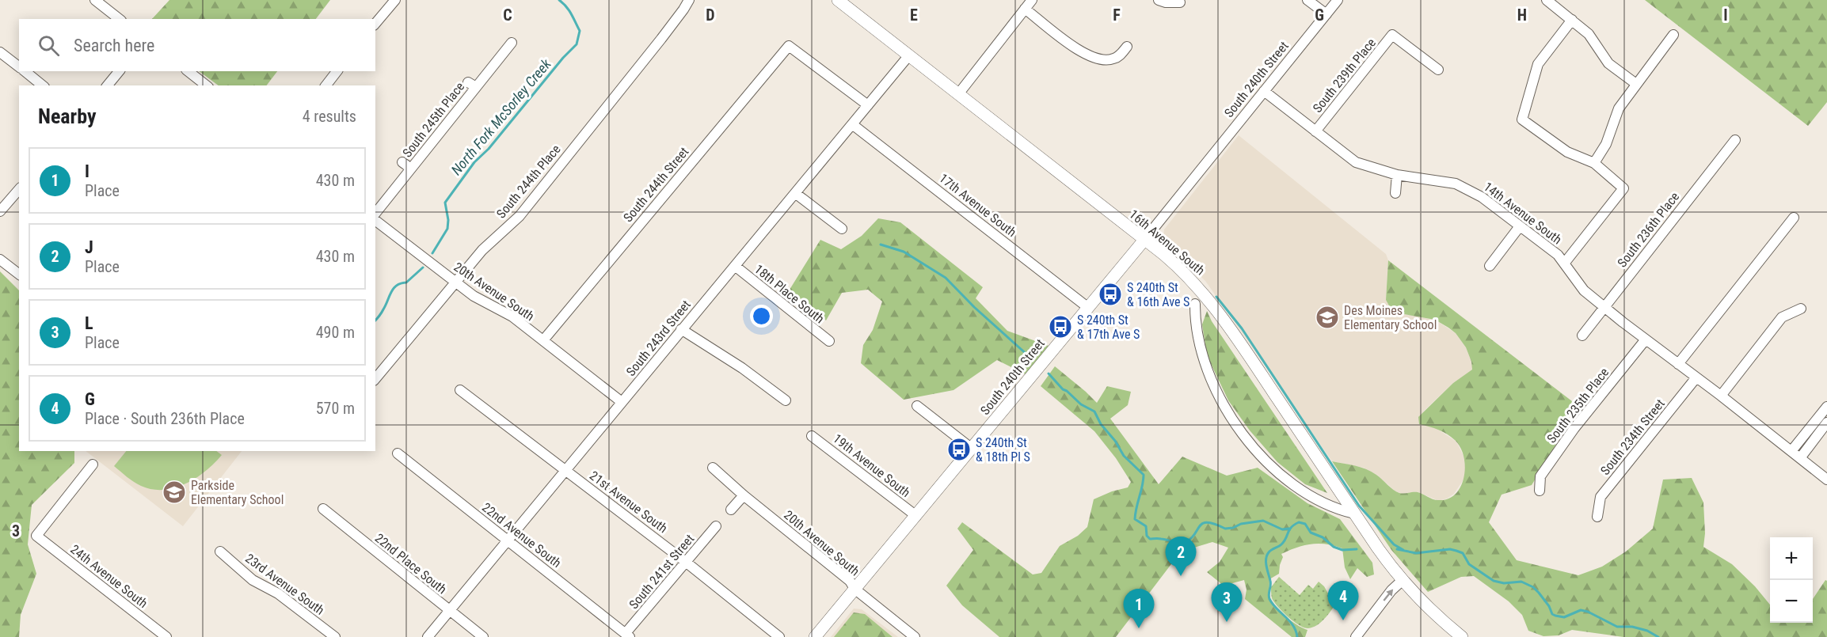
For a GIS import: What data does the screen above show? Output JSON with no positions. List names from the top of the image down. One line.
{"streets":{"main road":["South 240th Street","16th Avenue South"],"street":["South 239th Place","South 245th Place","South 244th Place","South 244th Street","17th Avenue South","14th Avenue South","South 236th Place","20th Avenue South","18th Place South","South 243rd Street","South 235th Place","South 234th Street","19th Avenue South","21st Avenue South","22nd Avenue South","22nd Place South","South 241st Street","24th Avenue South","23rd Avenue South"]},"crossings":[["South 239th Place","14th Avenue South"],["South 240th Street","17th Avenue South"],["South 240th Street","14th Avenue South"],["South 240th Street","16th Avenue South"],["South 240th Street","20th Avenue South"],["South 240th Street","19th Avenue South"],["South 244th Place","20th Avenue South"],["South 244th Street","20th Avenue South"],["South 244th Street","South 243rd Street"],["17th Avenue South","South 243rd Street"],["14th Avenue South","South 236th Place"],["14th Avenue South","South 235th Place"],["14th Avenue South","South 234th Street"],["16th Avenue South","South 243rd Street"],["20th Avenue South","South 243rd Street"],["18th Place South","South 243rd Street"],["South 243rd Street","21st Avenue South"],["South 243rd Street","22nd Avenue South"],["South 243rd Street","22nd Place South"],["21st Avenue South","South 241st Street"],["22nd Avenue South","South 241st Street"]],"water":["North Fork McSorley Creek"],"places":{"bus stop":["S 240th St & 16th Ave S","S 240th St & 17th Ave S","S 240th St & 18th Pl S"],"school or university":["Des Moines Elementary School","Parkside Elementary School"]},"page":{"search":"Search here","heading":["Nearby","4 results"],"list":[{"mark":"1","name":"I","note":"Place","value":"430 m"},{"mark":"2","name":"J","note":"Place","value":"430 m"},{"mark":"3","name":"L","note":"Place","value":"490 m"},{"mark":"4","name":"G","note":"Place · South 236th Place","value":"570 m"}],"pins":["2","4","3","1"],"map_buttons":["+","−"]},"grid":{"columns":["C","D","E","F","G","H","I"],"rows":["3"]}}
